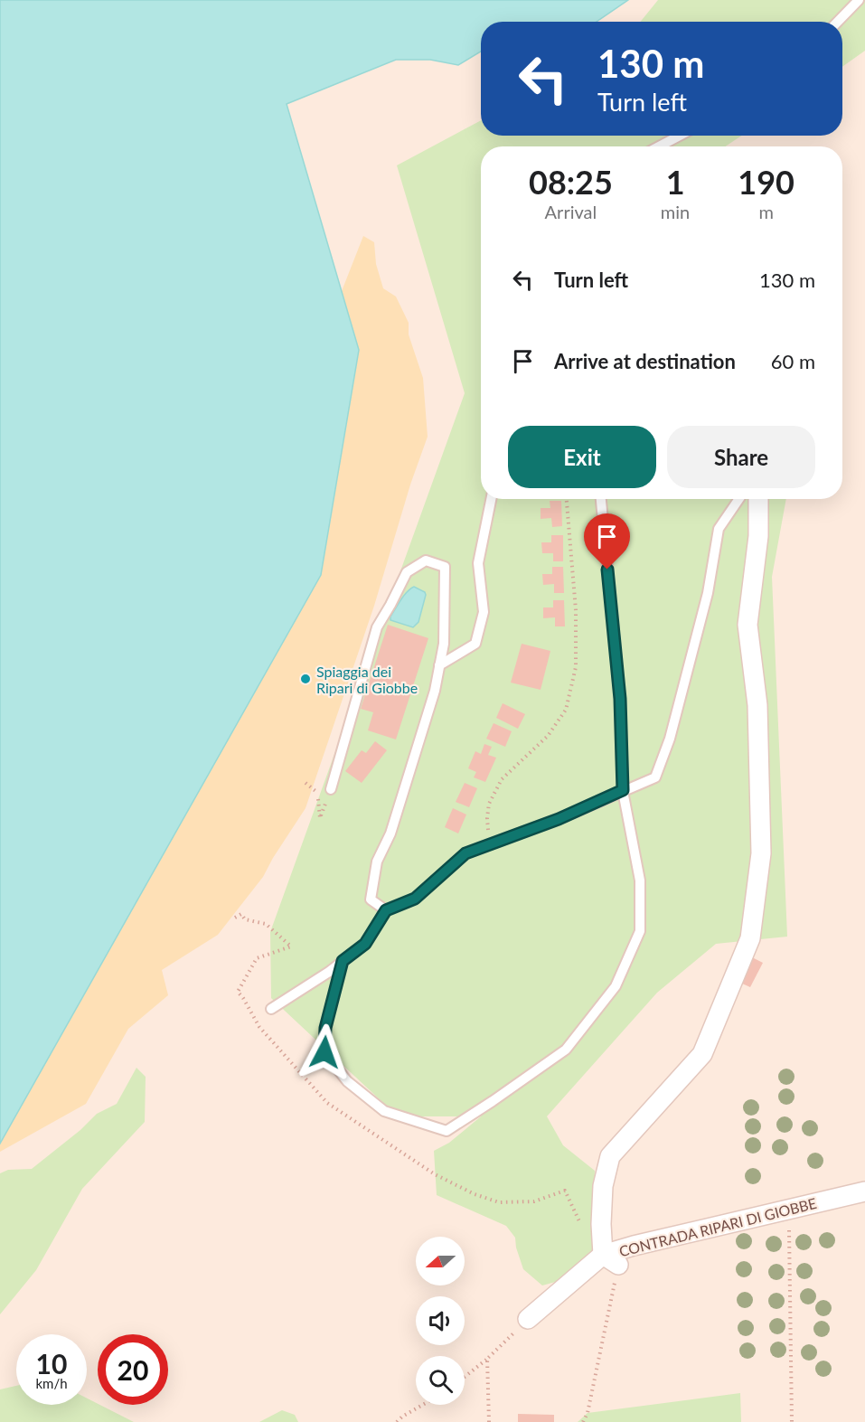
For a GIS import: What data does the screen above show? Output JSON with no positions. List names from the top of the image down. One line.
{"streets":{"street":["CONTRADA RIPARI DI GIOBBE"]},"places":["Spiaggia dei Ripari di Giobbe"],"north":"left","page":{"turn":["130 m","Turn left"],"eta":["08:25","Arrival","1","min","190","m"],"list":[{"name":"Turn left","value":"130 m"},{"name":"Arrive at destination","value":"60 m"}],"buttons":["Exit","Share"],"speed":"10 km/h","limit":"20"}}
